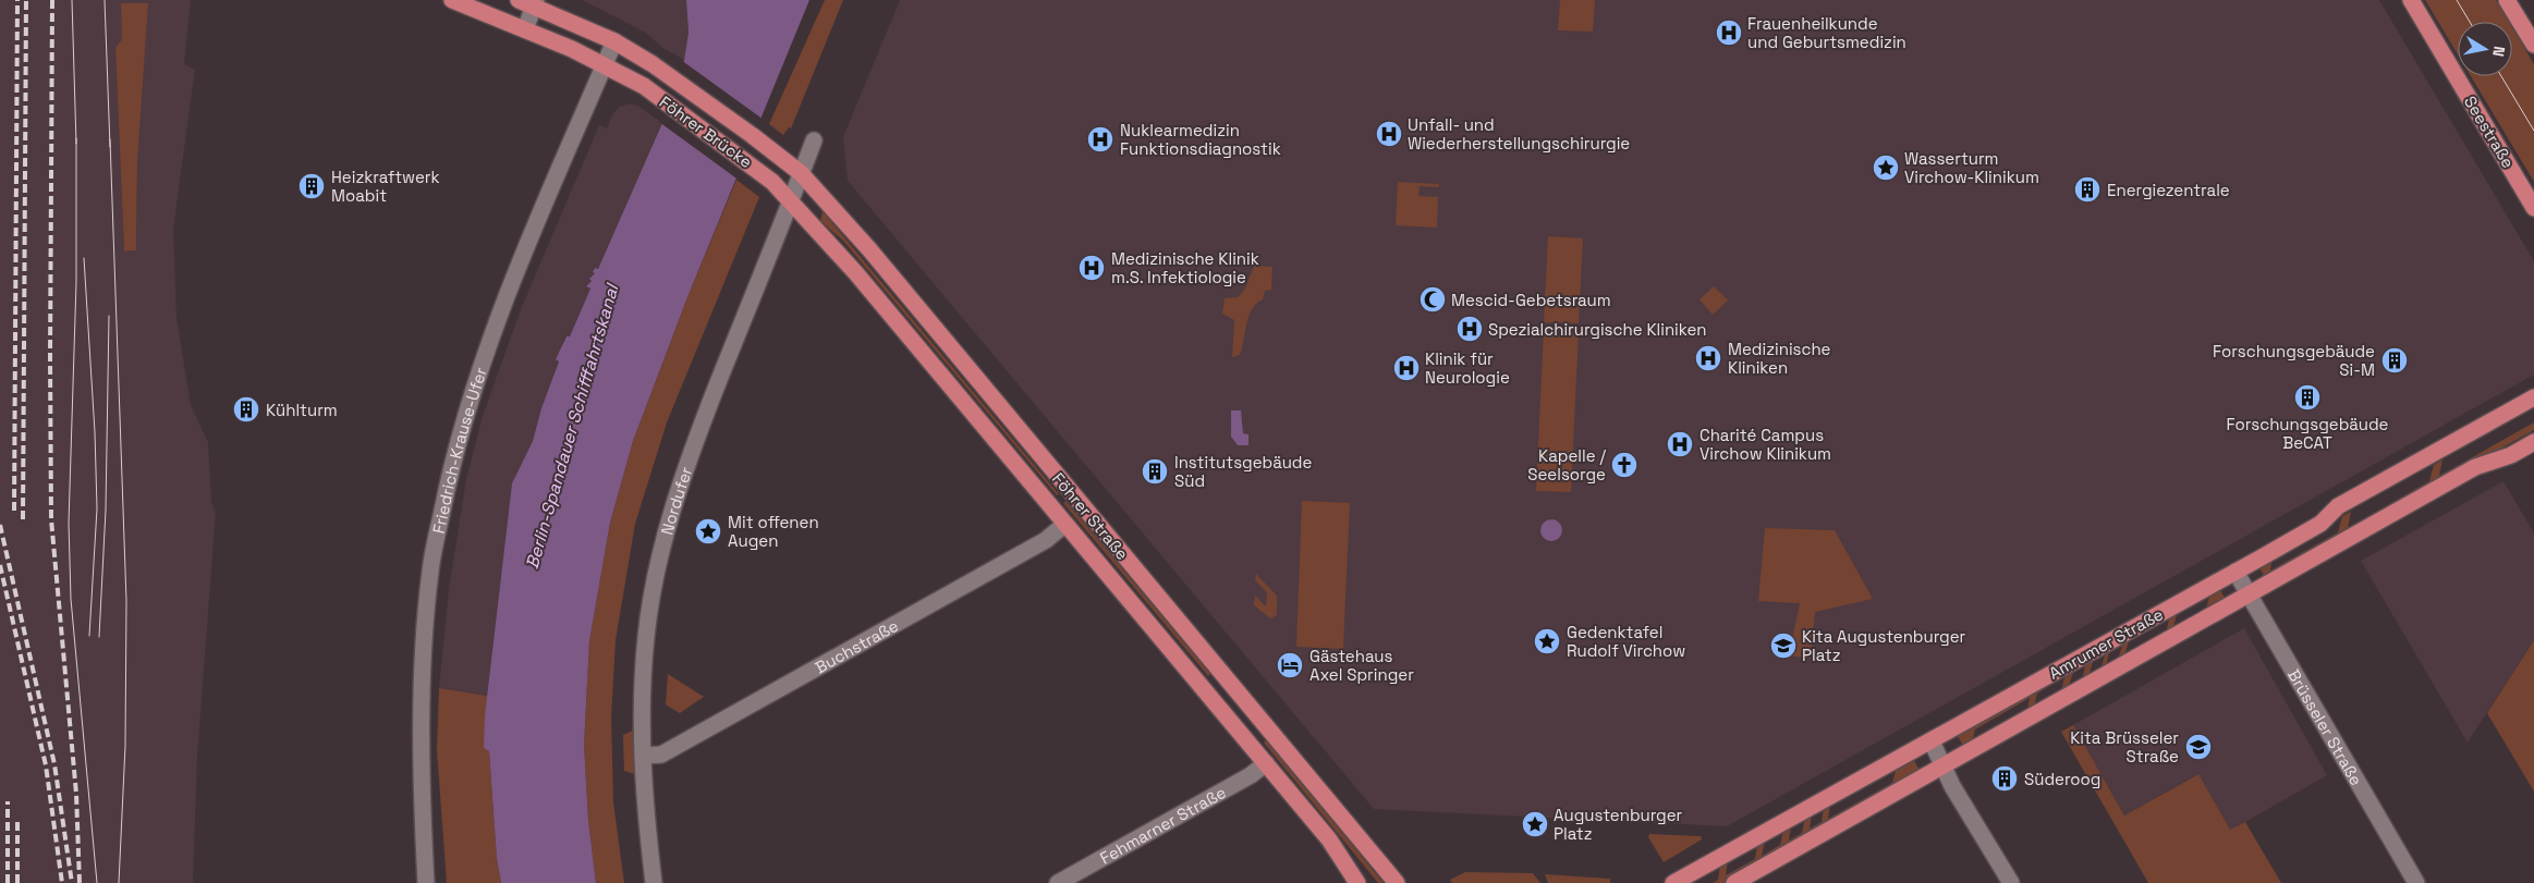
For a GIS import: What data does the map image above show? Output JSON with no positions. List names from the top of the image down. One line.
{"streets":{"main road":["Föhrer Brücke","Seestraße","Föhrer Straße","Amrumer Straße"],"street":["Friedrich-Krause-Ufer","Nordufer","Buchstraße","Brüsseler Straße","Fehmarner Straße"]},"crossings":[["Föhrer Brücke","Friedrich-Krause-Ufer"],["Föhrer Brücke","Föhrer Straße"],["Nordufer","Föhrer Straße"],["Nordufer","Buchstraße"],["Föhrer Straße","Buchstraße"],["Föhrer Straße","Fehmarner Straße"],["Amrumer Straße","Brüsseler Straße"]],"water":["Berlin-Spandauer Schifffahrtskanal"],"places":{"hospital":["Frauenheilkunde und Geburtsmedizin","Unfall- und Wiederherstellungschirurgie","Nuklearmedizin Funktionsdiagnostik","Medizinische Klinik m.S. Infektiologie","Spezialchirurgische Kliniken","Medizinische Kliniken","Klinik für Neurologie","Charité Campus Virchow Klinikum"],"place":["Wasserturm Virchow-Klinikum","Mit offenen Augen","Gedenktafel Rudolf Virchow","Augustenburger Platz"],"building":["Heizkraftwerk Moabit","Energiezentrale","Forschungsgebäude Si-M","Forschungsgebäude BeCAT","Kühlturm","Institutsgebäude Süd","Süderoog"],"mosque":["Mescid-Gebetsraum"],"church":["Kapelle / Seelsorge"],"school or university":["Kita Augustenburger Platz","Kita Brüsseler Straße"],"hotel":["Gästehaus Axel Springer"]},"north":"right"}
